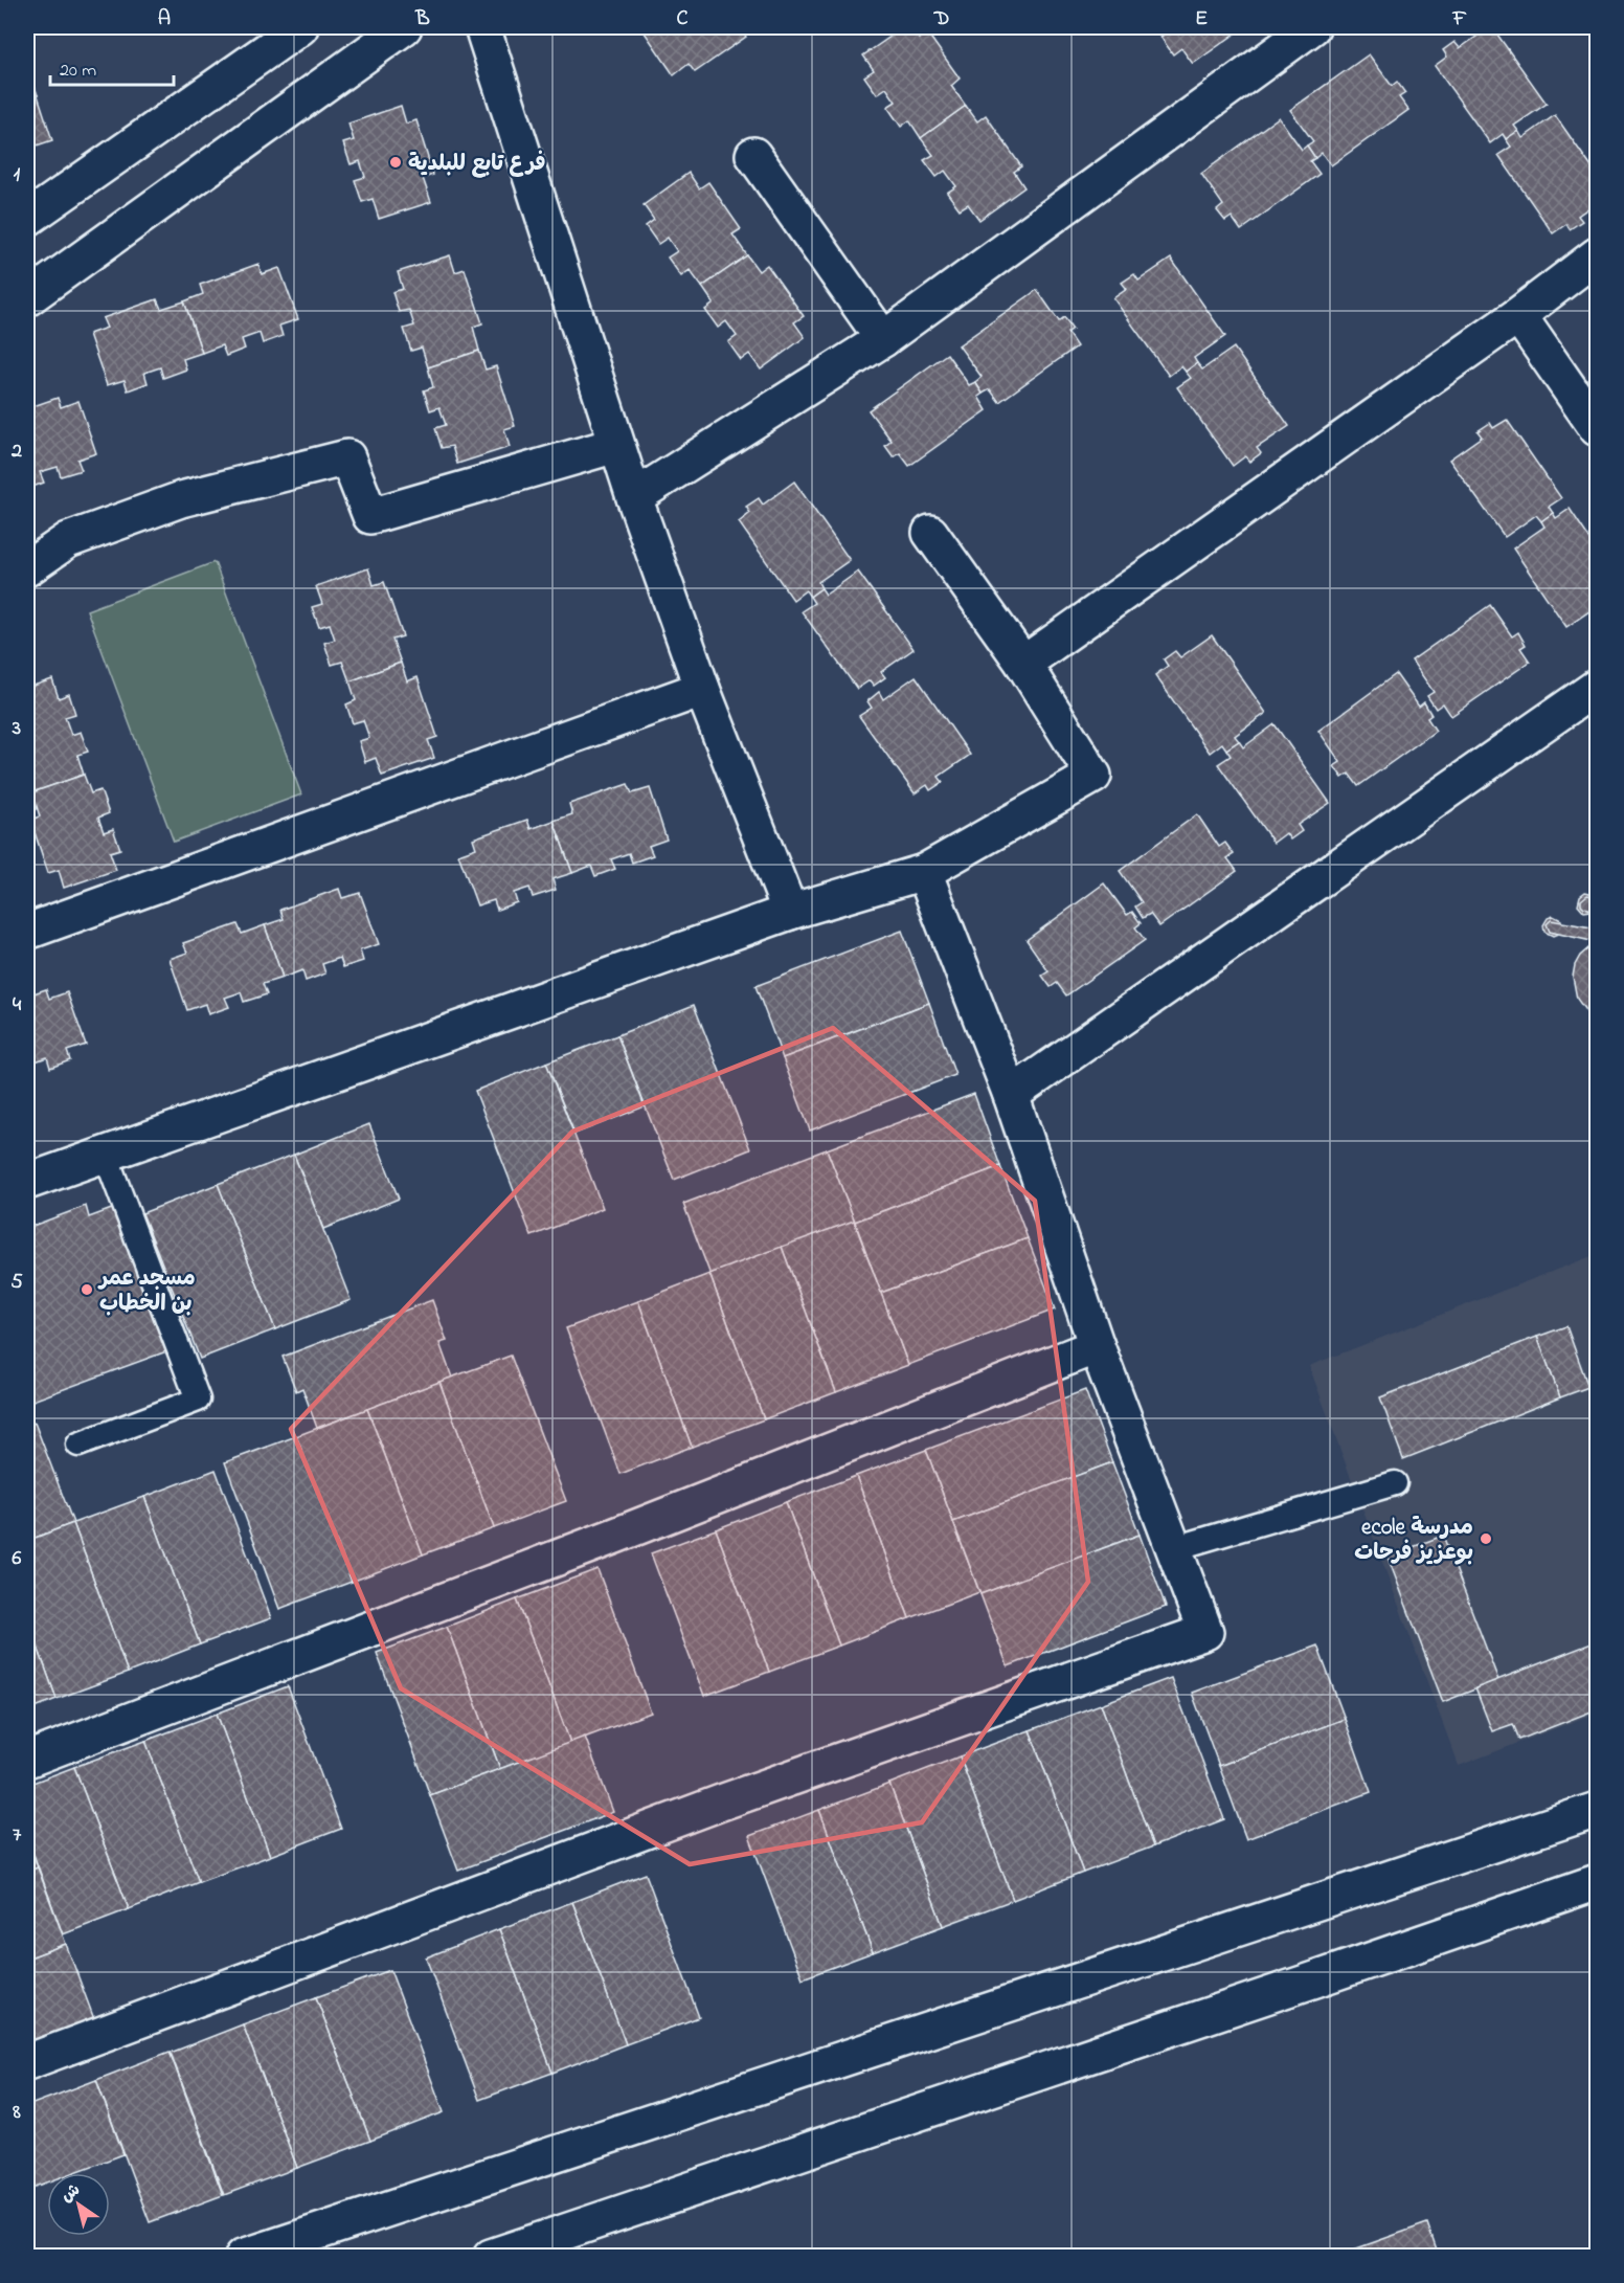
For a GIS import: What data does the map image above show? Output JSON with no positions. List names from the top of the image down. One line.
{"places":["فرع تابع للبلدية","مسجد عمر بن الخطاب","ecole مدرسة بوعزيز فرحات"],"scale_bar":"20 m","north":"top left","grid":{"columns":["A","B","C","D","E","F"],"rows":["1","2","3","4","5","6","7","8"]}}
